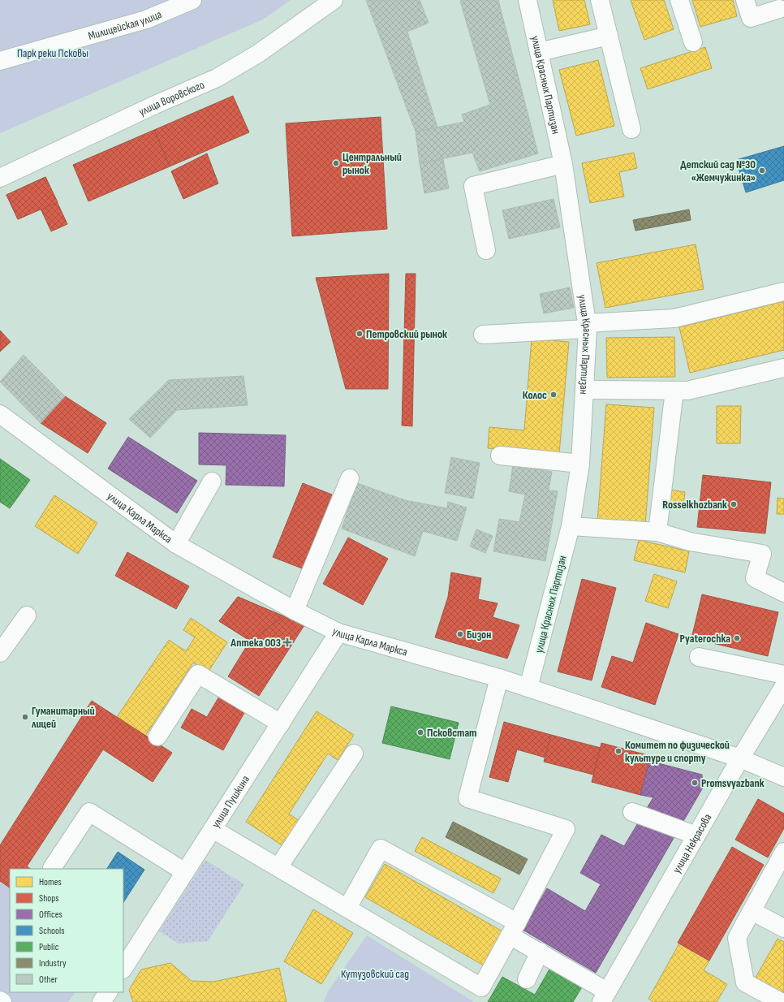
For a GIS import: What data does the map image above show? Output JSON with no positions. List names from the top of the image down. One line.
{"streets":{"street":["Милицейская улица","улица Красных Партизан","улица Воровского","улица Карла Маркса","улица Пушкина","улица Некрасова"]},"crossings":[["улица Красных Партизан","улица Карла Маркса"],["улица Карла Маркса","улица Пушкина"],["улица Карла Маркса","улица Некрасова"]],"parks":["Парк реки Псковы","Кутузовский сад"],"places":{"other":["Центральный рынок","Детский сад №30 «Жемчужинка»","Петровский рынок","Колос","Rosselkhozbank","Бизон","Pyaterochka","Гуманитарный лицей","Псковстат","Комитет по физической культуре и спорту","Promsvyazbank"],"health":["Аптека 003"]},"legend":["Homes","Shops","Offices","Schools","Public","Industry","Other"]}
